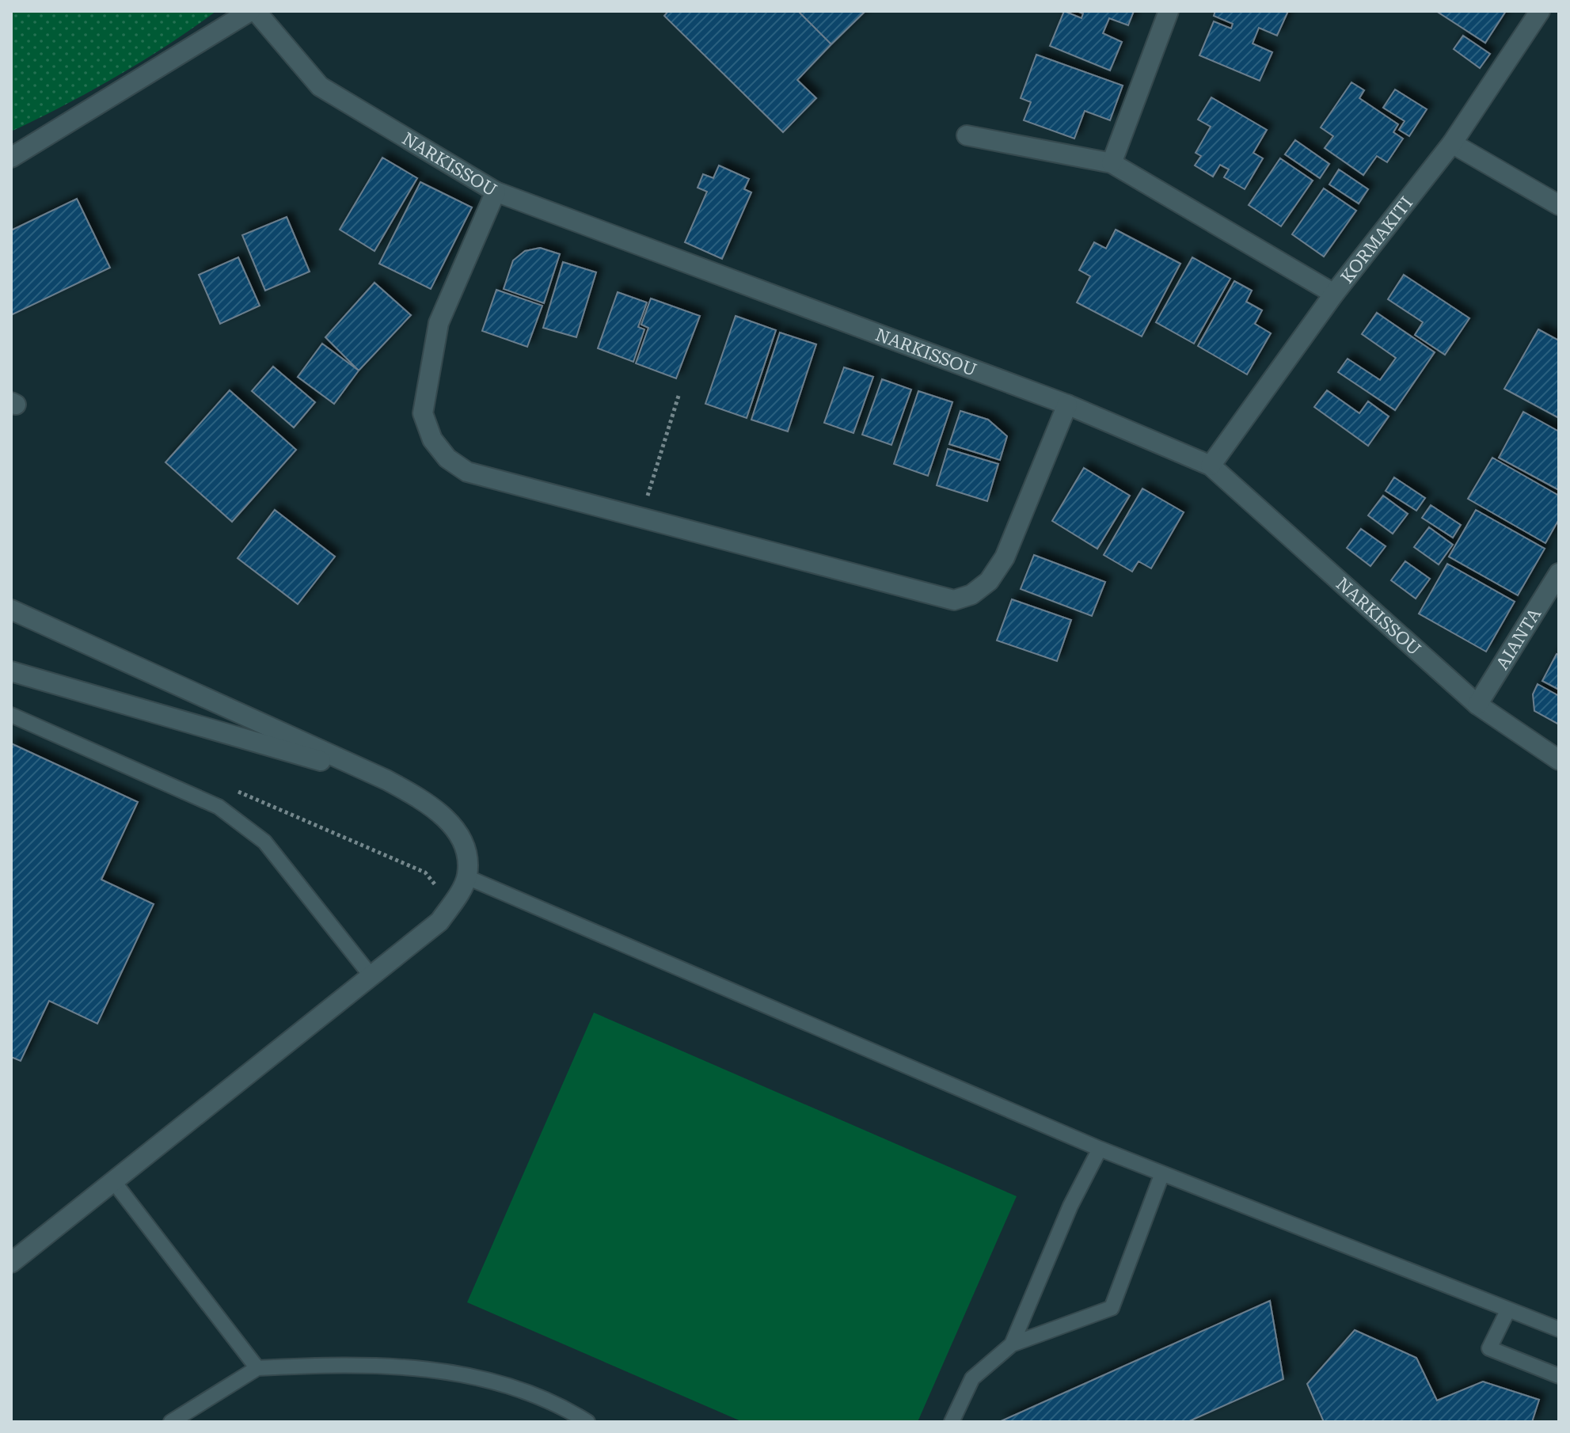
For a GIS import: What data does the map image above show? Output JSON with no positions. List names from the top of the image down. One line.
{"streets":{"street":["NARKISSOU","KORMAKITI","AIANTA"]},"crossings":[["NARKISSOU","KORMAKITI"],["NARKISSOU","AIANTA"]]}
